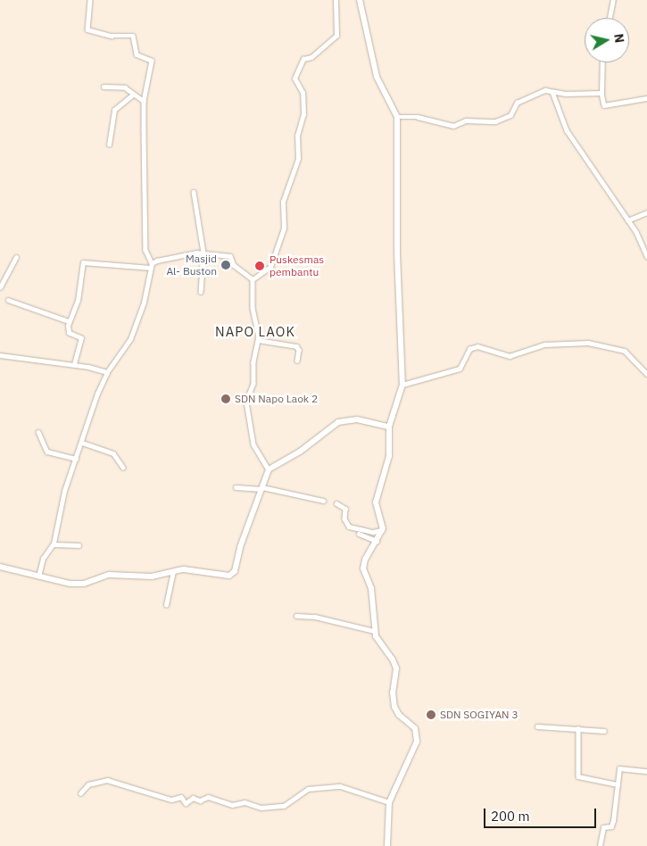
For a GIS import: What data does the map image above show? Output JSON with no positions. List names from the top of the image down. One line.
{"districts":["NAPO LAOK"],"places":["Masjid Al- Buston","Puskesmas pembantu","SDN Napo Laok 2","SDN SOGIYAN 3"],"scale_bar":"200 m","north":"right"}
